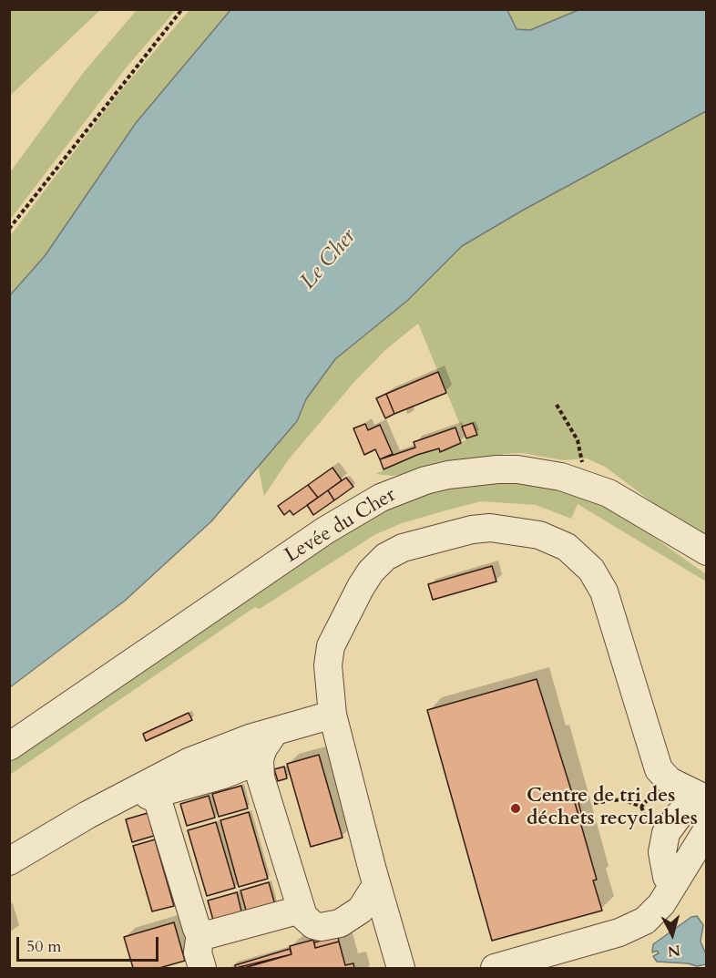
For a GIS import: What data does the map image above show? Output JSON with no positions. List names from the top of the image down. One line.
{"streets":{"street":["Levée du Cher"]},"water":["Le Cher"],"places":["Centre de tri des déchets recyclables"],"scale_bar":"50 m","north":"bottom"}
